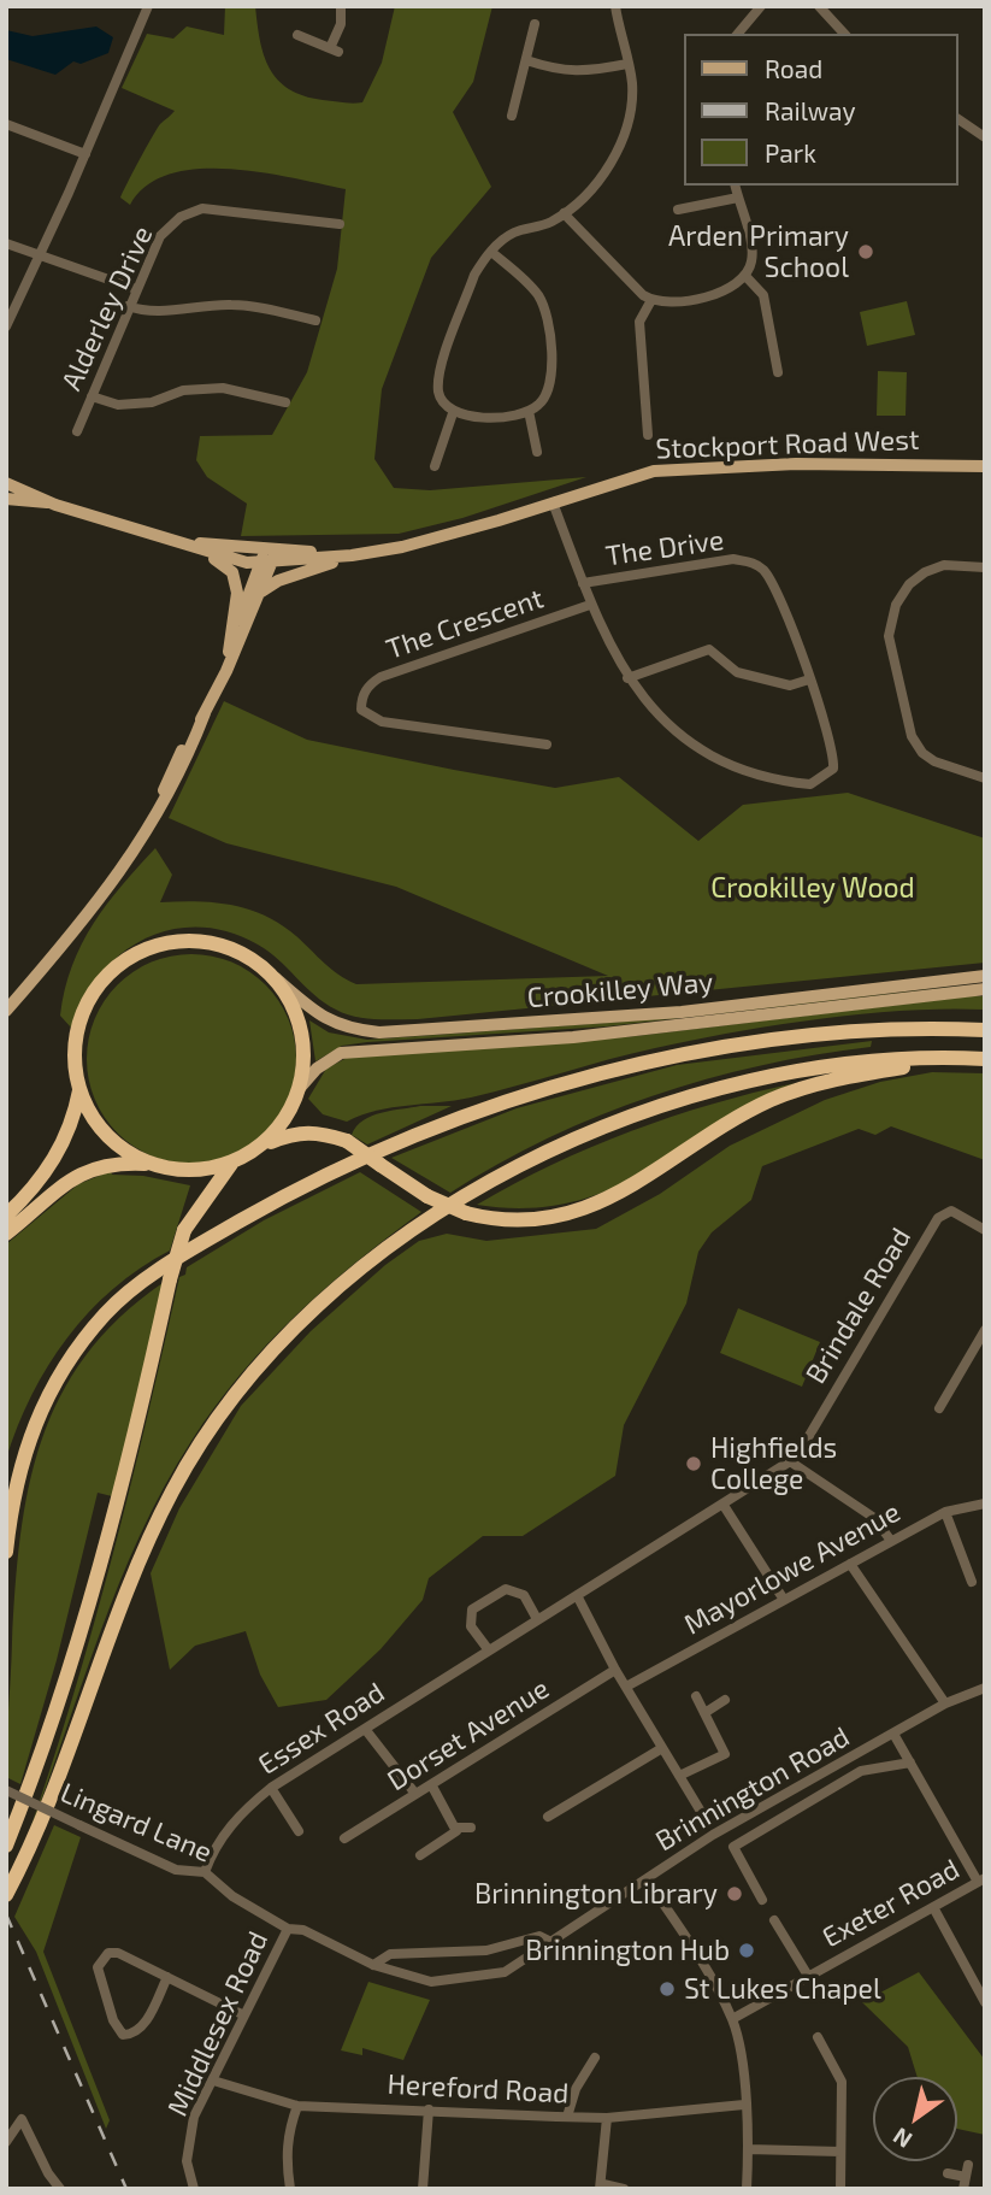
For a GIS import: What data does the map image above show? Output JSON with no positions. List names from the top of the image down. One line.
{"streets":{"main road":["Stockport Road West","Crookilley Way"],"street":["Alderley Drive","The Drive","The Crescent","Brindale Road","Mayorlowe Avenue","Essex Road","Dorset Avenue","Brinnington Road","Lingard Lane","Exeter Road","Middlesex Road","Hereford Road"]},"crossings":[["Stockport Road West","The Drive"],["Brindale Road","Essex Road"],["Essex Road","Lingard Lane"],["Brinnington Road","Lingard Lane"],["Brinnington Road","Middlesex Road"],["Lingard Lane","Middlesex Road"],["Middlesex Road","Hereford Road"]],"parks":["Crookilley Wood"],"places":["Arden Primary School","Highfields College","Brinnington Library","Brinnington Hub","St Lukes Chapel"],"legend":["Road","Railway","Park"],"north":"bottom left"}
